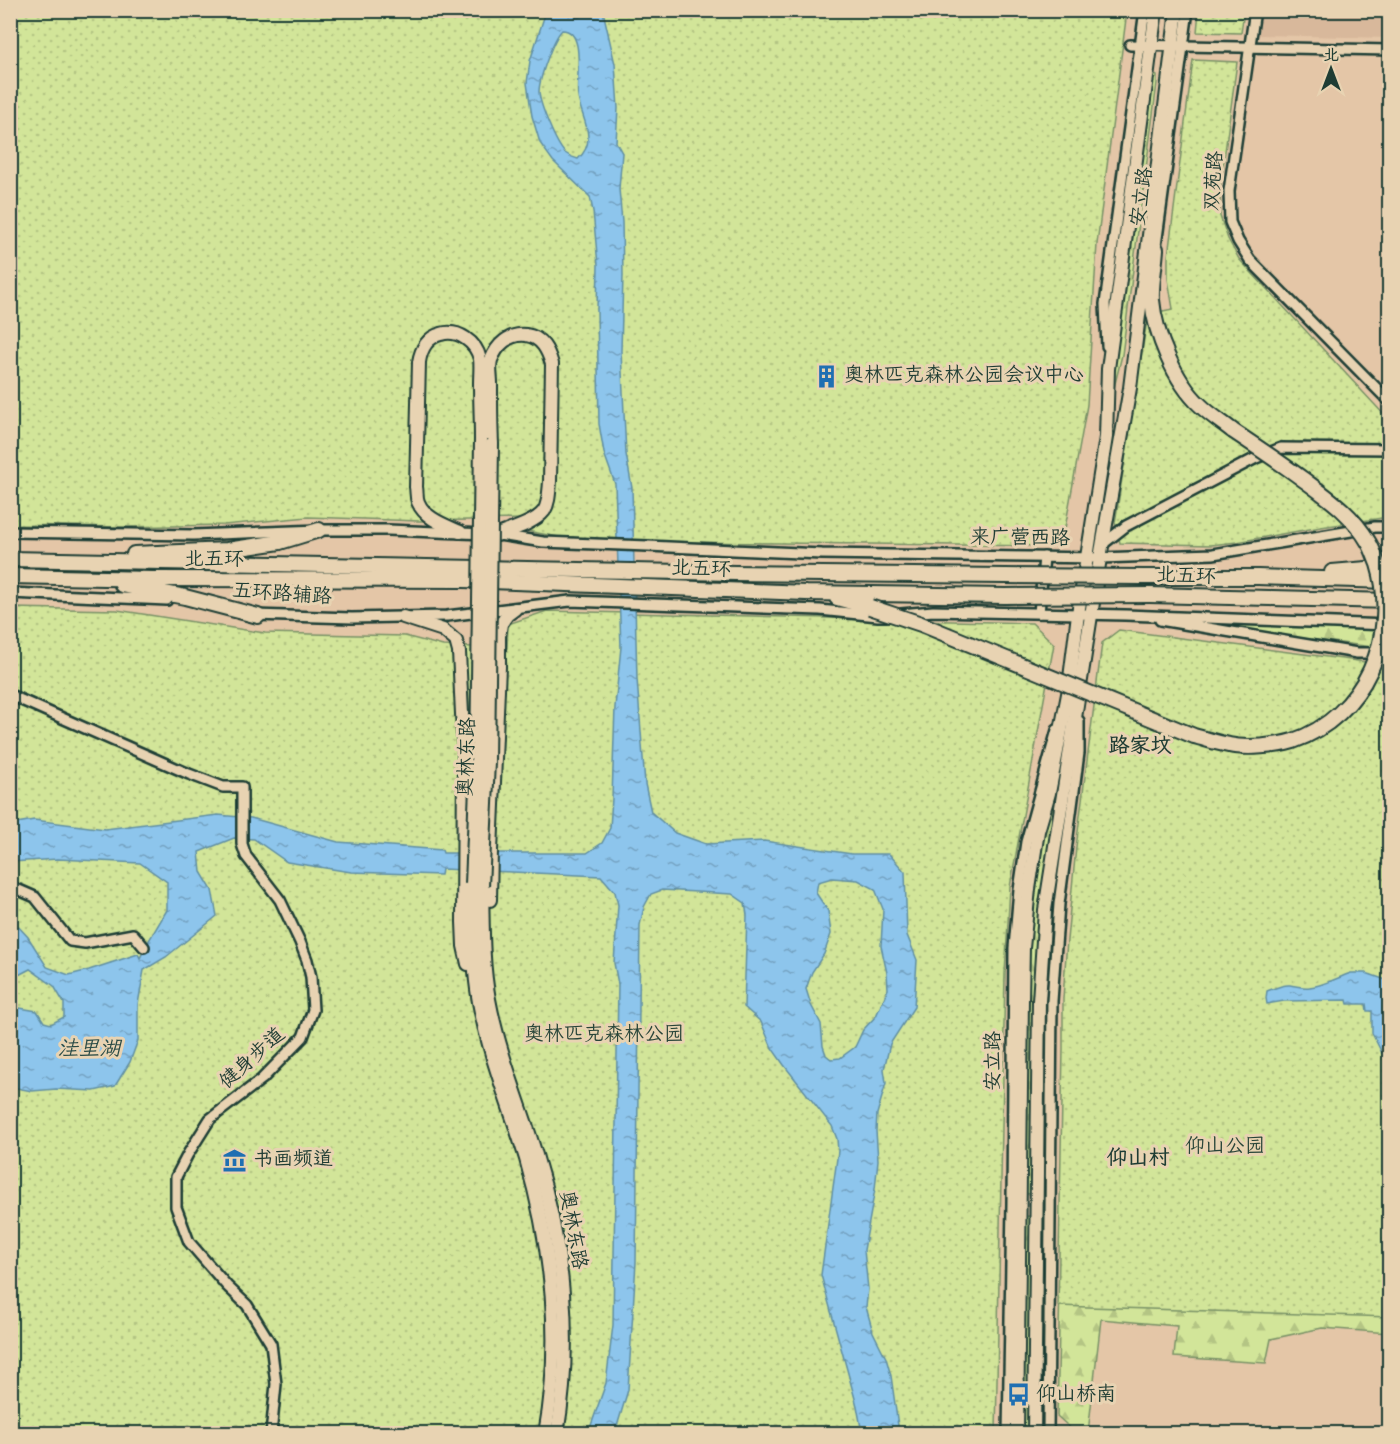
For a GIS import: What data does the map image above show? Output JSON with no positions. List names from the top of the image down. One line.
{"streets":{"highway":["北五环"],"main road":["安立路","奥林东路"],"street":["双苑路","来广营西路","五环路辅路","健身步道"]},"crossings":[["安立路","来广营西路"],["安立路","五环路辅路"],["来广营西路","奥林东路"]],"districts":["路家坟","仰山村"],"water":["洼里湖"],"parks":["奥林匹克森林公园","仰山公园"],"places":{"building":["奥林匹克森林公园会议中心"],"museum":["书画频道"],"bus stop":["仰山桥南"]},"north":"top"}
